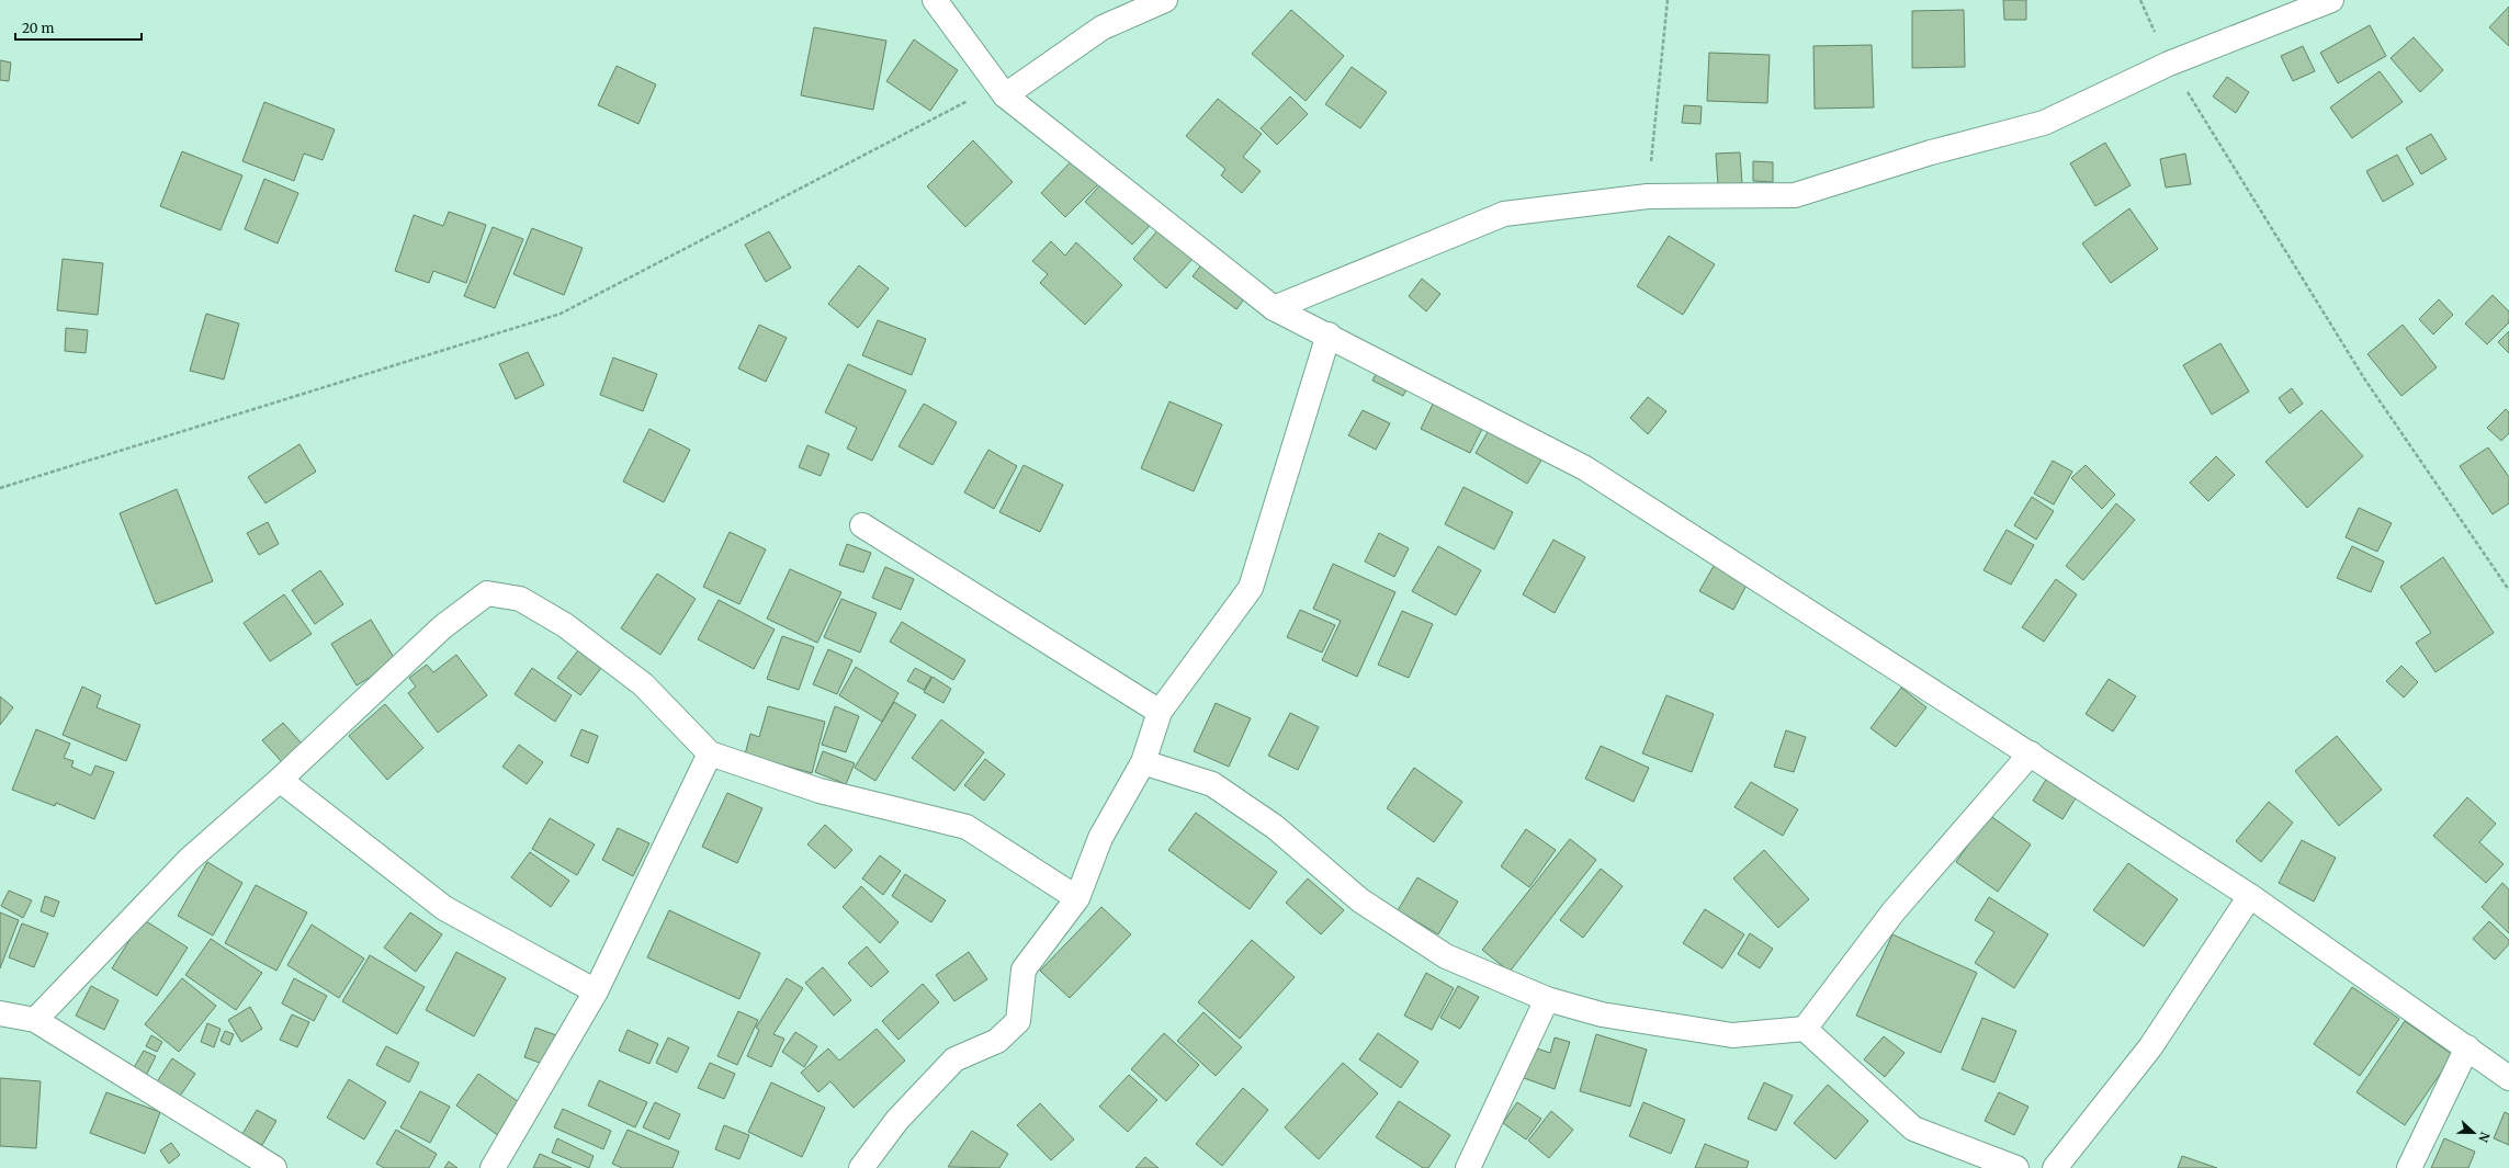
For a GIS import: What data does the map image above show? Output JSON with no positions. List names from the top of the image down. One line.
{"scale_bar":"20 m","north":"right"}
